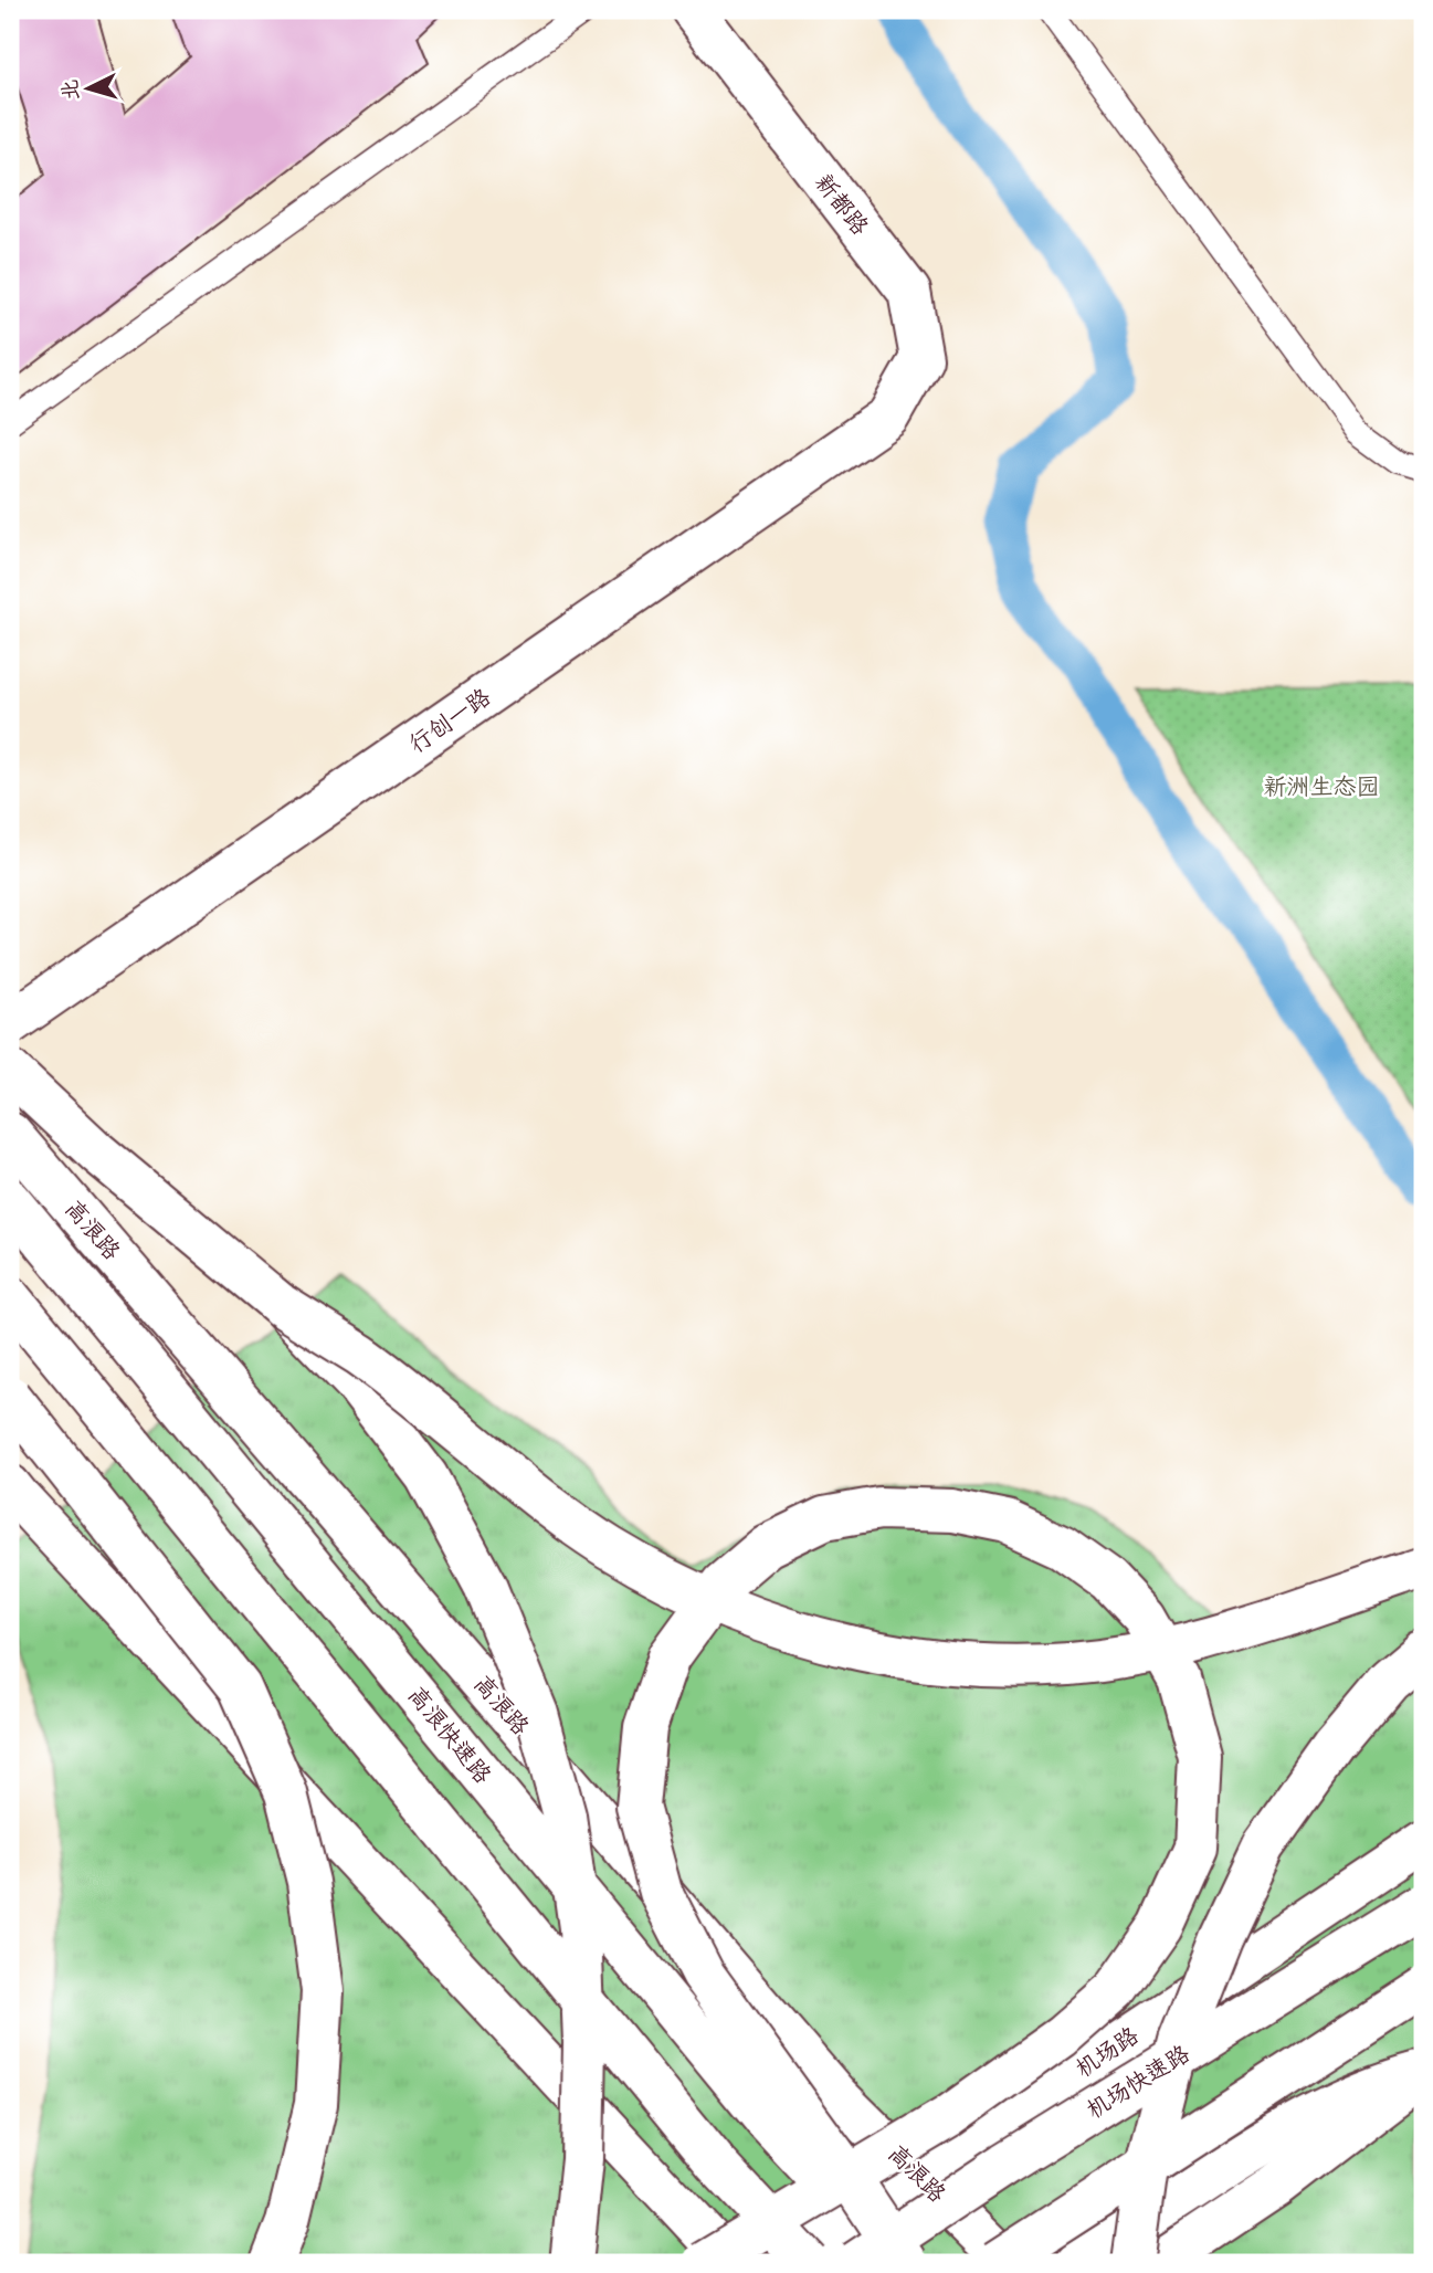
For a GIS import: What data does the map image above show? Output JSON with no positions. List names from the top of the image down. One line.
{"streets":{"main road":["新都路","行创一路","高浪路","高浪快速路","机场路","机场快速路"]},"crossings":[["新都路","行创一路"],["高浪路","机场路"]],"parks":["新洲生态园"],"north":"left"}
